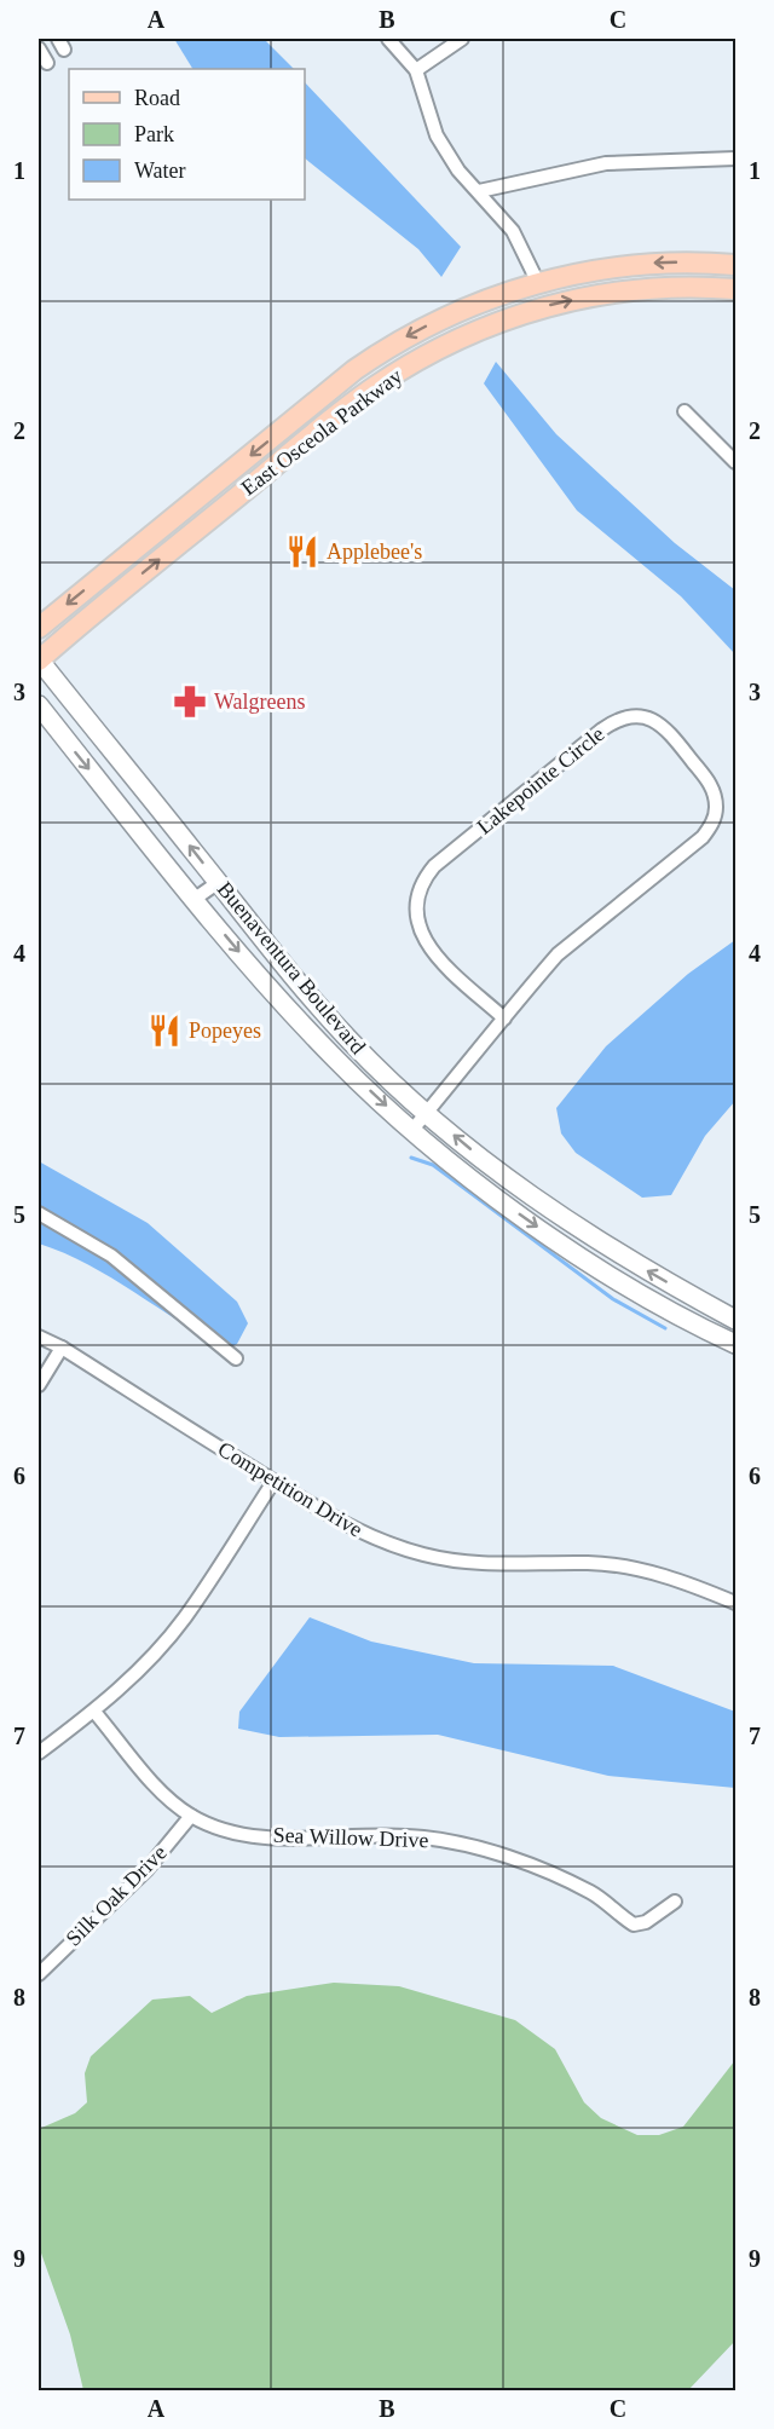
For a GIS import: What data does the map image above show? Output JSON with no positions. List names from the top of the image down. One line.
{"streets":{"main road":["East Osceola Parkway","Buenaventura Boulevard"],"street":["Lakepointe Circle","Competition Drive","Sea Willow Drive","Silk Oak Drive"]},"crossings":[["East Osceola Parkway","Buenaventura Boulevard"],["Lakepointe Circle","Buenaventura Boulevard"],["Sea Willow Drive","Silk Oak Drive"]],"places":{"restaurant":["Applebee's","Popeyes"],"pharmacy":["Walgreens"]},"legend":["Road","Park","Water"],"grid":{"columns":["A","B","C"],"rows":["1","2","3","4","5","6","7","8","9"]}}
